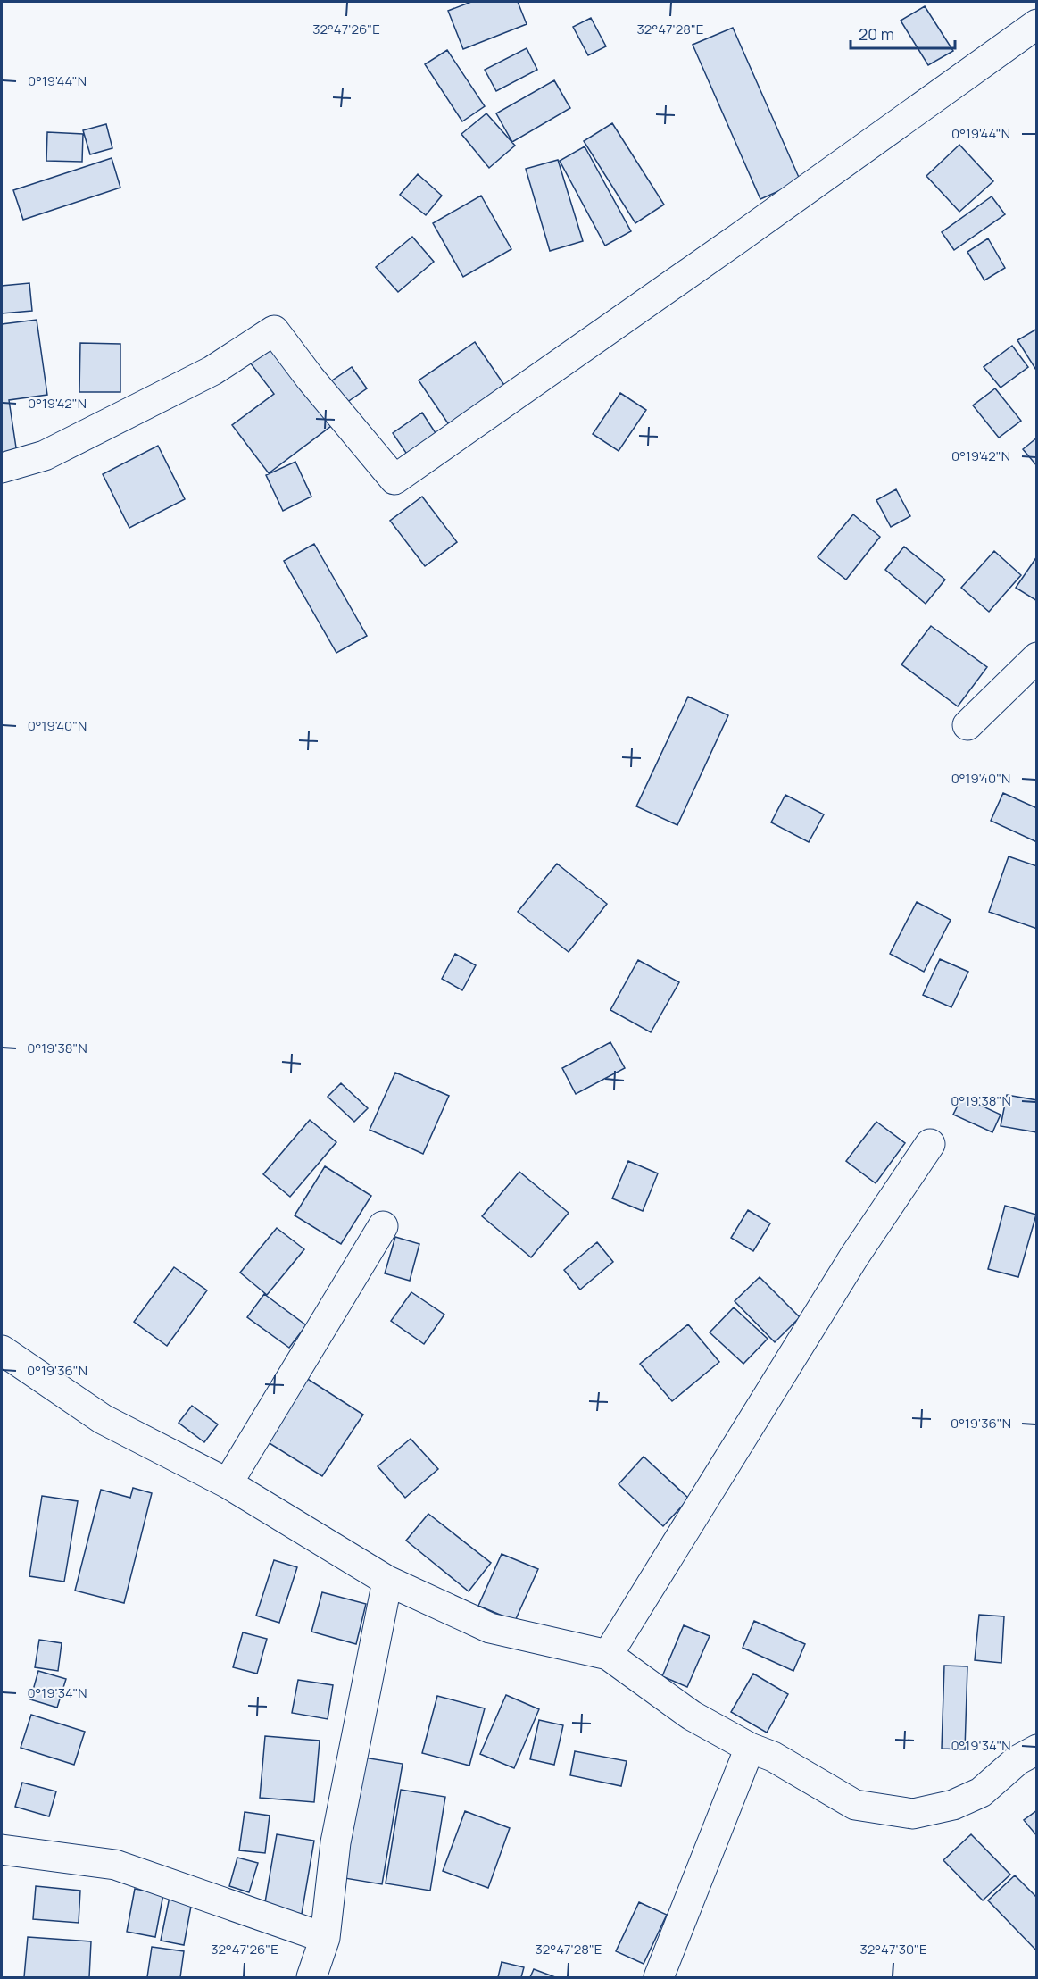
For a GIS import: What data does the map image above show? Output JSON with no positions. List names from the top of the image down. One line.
{"scale_bar":"20 m","coordinates":["32°47'26\"E","32°47'28\"E","0°19'44\"N","0°19'42\"N","0°19'40\"N","0°19'38\"N","0°19'36\"N","0°19'34\"N","32°47'30\"E"]}
